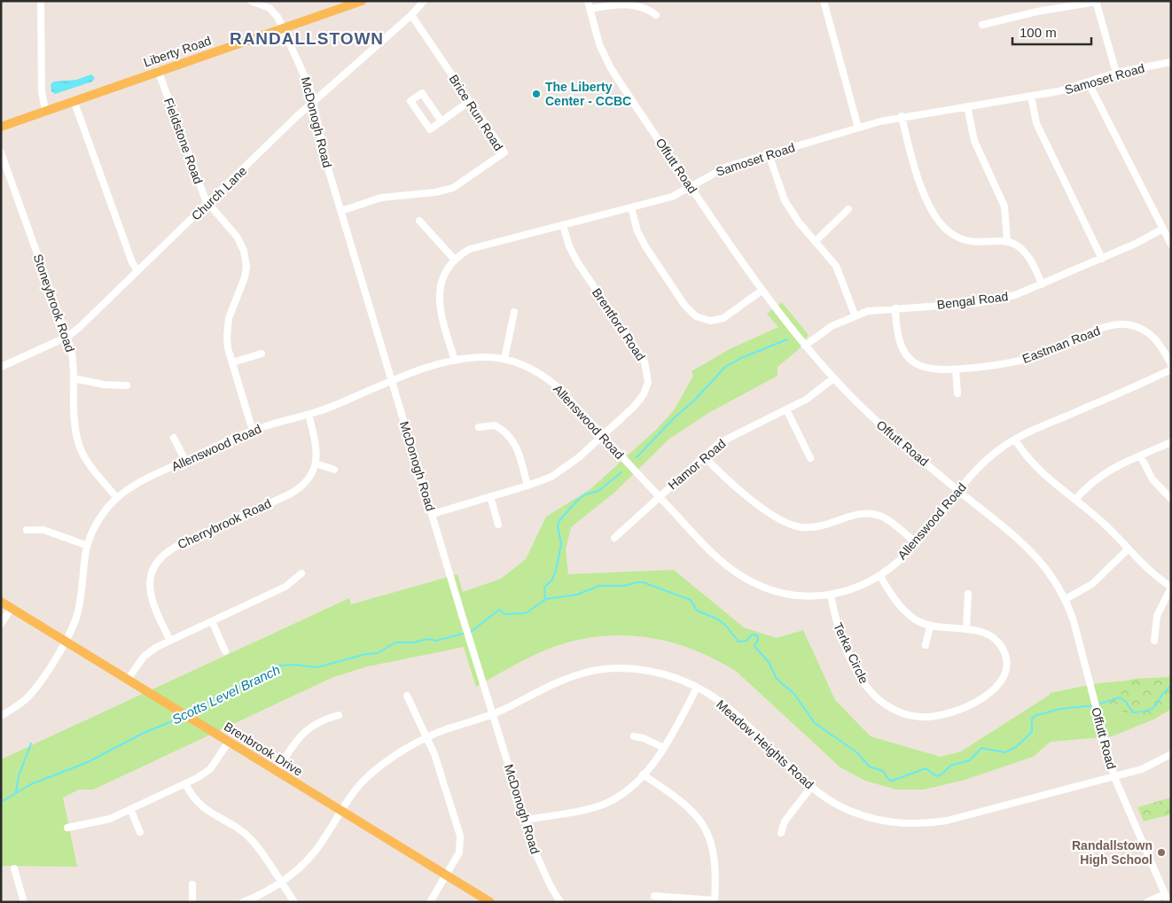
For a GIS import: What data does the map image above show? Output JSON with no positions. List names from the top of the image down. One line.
{"streets":{"main road":["Liberty Road","Brenbrook Drive"],"street":["Samoset Road","Brice Run Road","McDonogh Road","Fieldstone Road","Offutt Road","Church Lane","Bengal Road","Stoneybrook Road","Brentford Road","Eastman Road","Allenswood Road","Hamor Road","Cherrybrook Road","Terka Circle","Meadow Heights Road"]},"crossings":[["Liberty Road","McDonogh Road"],["Liberty Road","Fieldstone Road"],["Samoset Road","Offutt Road"],["Samoset Road","Brentford Road"],["Samoset Road","Allenswood Road"],["Brice Run Road","McDonogh Road"],["Brice Run Road","Church Lane"],["McDonogh Road","Church Lane"],["McDonogh Road","Brentford Road"],["McDonogh Road","Allenswood Road"],["McDonogh Road","Meadow Heights Road"],["Fieldstone Road","Church Lane"],["Fieldstone Road","Allenswood Road"],["Offutt Road","Bengal Road"],["Offutt Road","Allenswood Road"],["Offutt Road","Hamor Road"],["Offutt Road","Meadow Heights Road"],["Church Lane","Stoneybrook Road"],["Bengal Road","Eastman Road"],["Stoneybrook Road","Allenswood Road"],["Brentford Road","Allenswood Road"],["Allenswood Road","Hamor Road"],["Allenswood Road","Terka Circle"],["Allenswood Road","Brenbrook Drive"],["Meadow Heights Road","Brenbrook Drive"]],"districts":["RANDALLSTOWN"],"water":["Scotts Level Branch"],"places":["The Liberty Center - CCBC","Randallstown High School"],"scale_bar":"100 m"}
